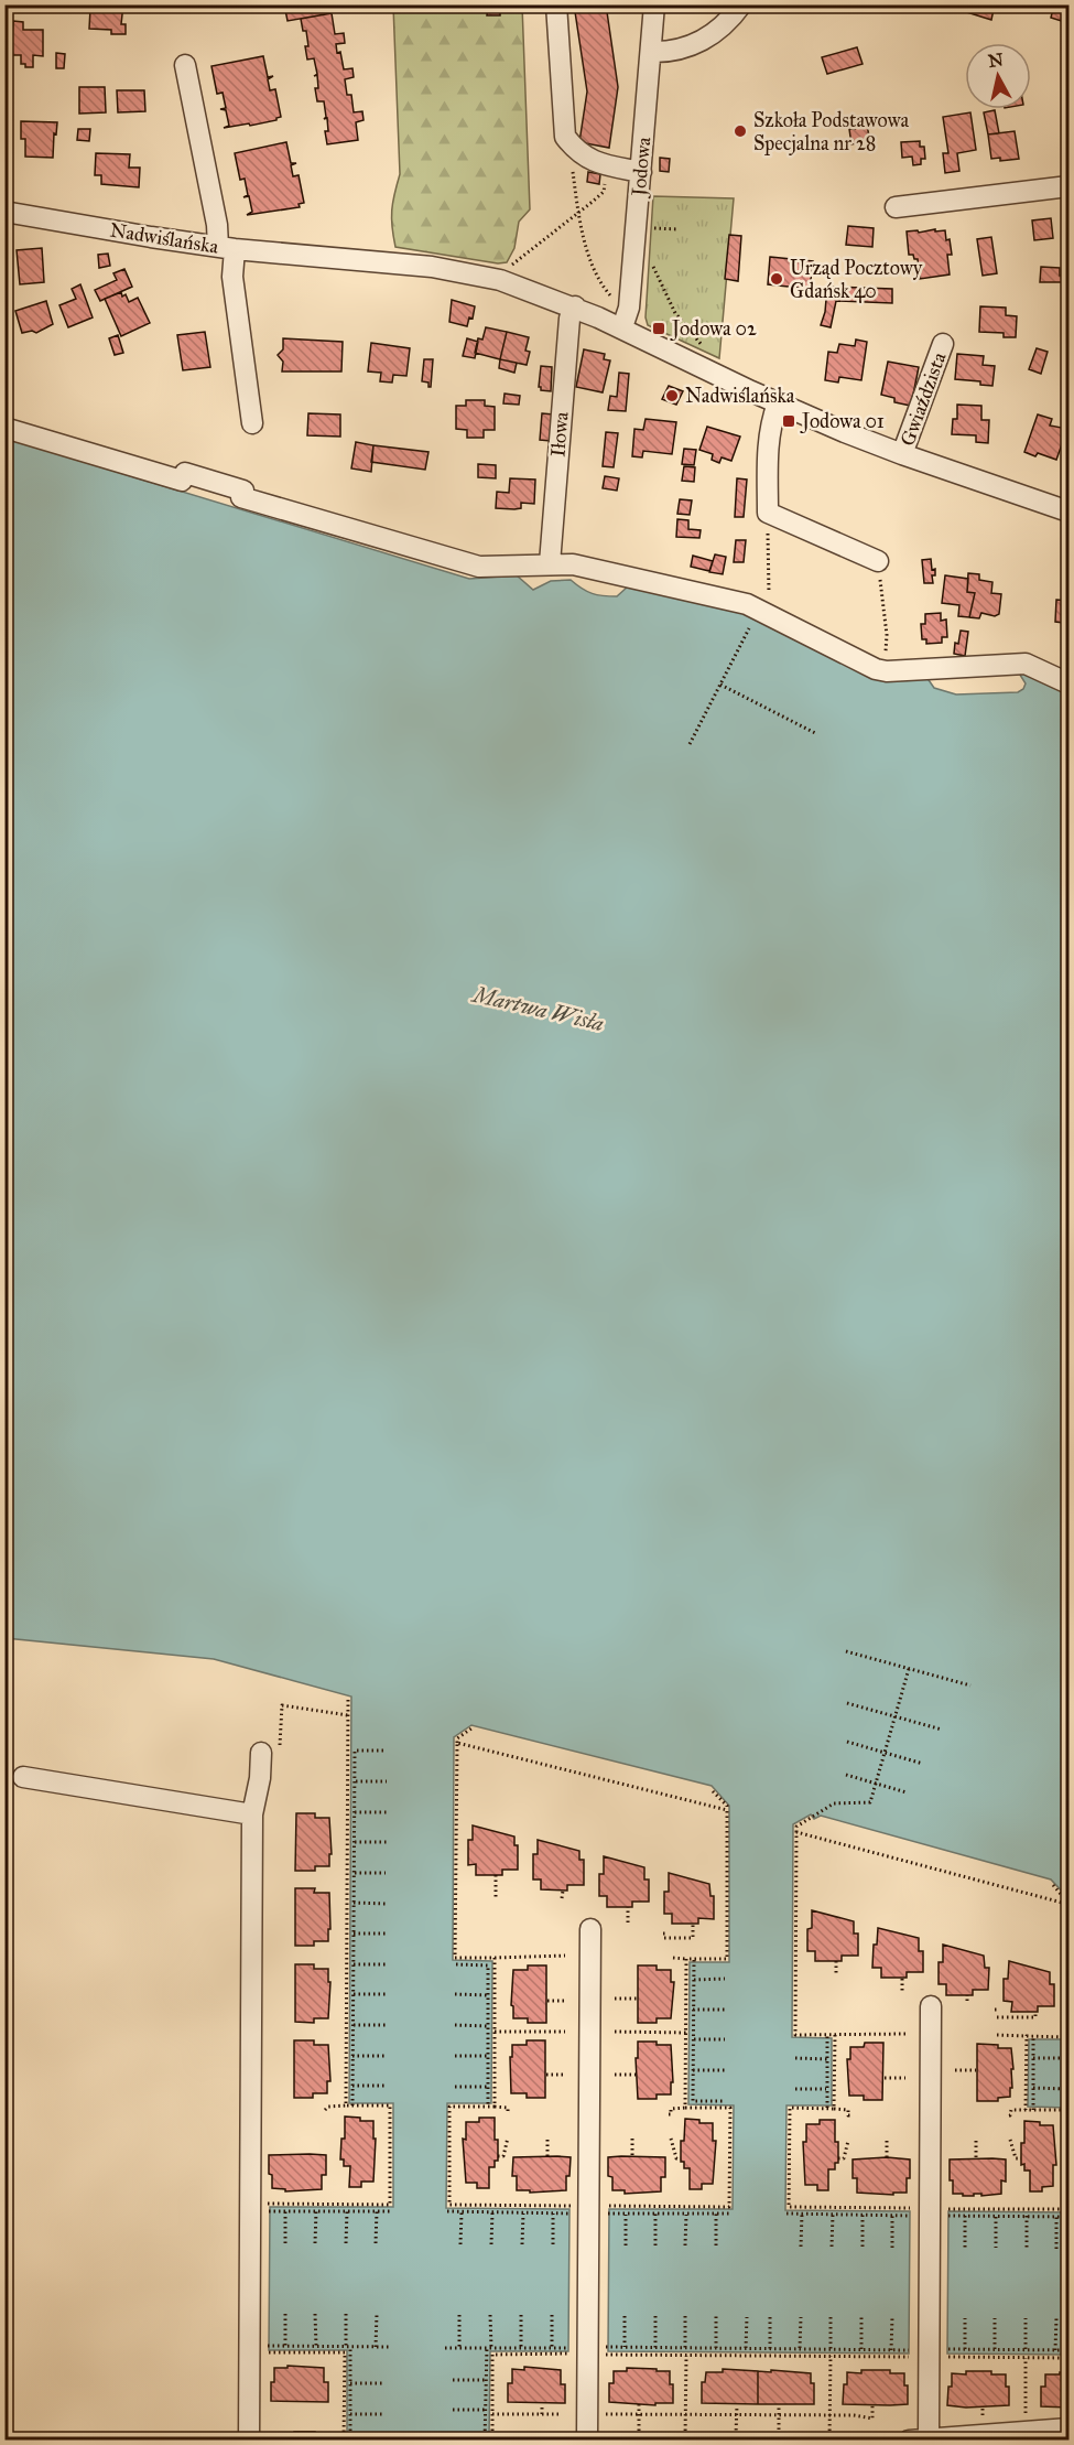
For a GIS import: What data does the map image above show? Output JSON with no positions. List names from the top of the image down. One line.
{"streets":{"street":["Jodowa","Nadwiślańska","Gwiaździsta","Iłowa"]},"crossings":[["Jodowa","Nadwiślańska"],["Nadwiślańska","Gwiaździsta"],["Nadwiślańska","Iłowa"]],"water":["Martwa Wisła"],"places":{"other":["Szkoła Podstawowa Specjalna nr 28","Urząd Pocztowy Gdańsk 40","Nadwiślańska"],"transit":["Jodowa 02","Jodowa 01"]},"north":"top"}
